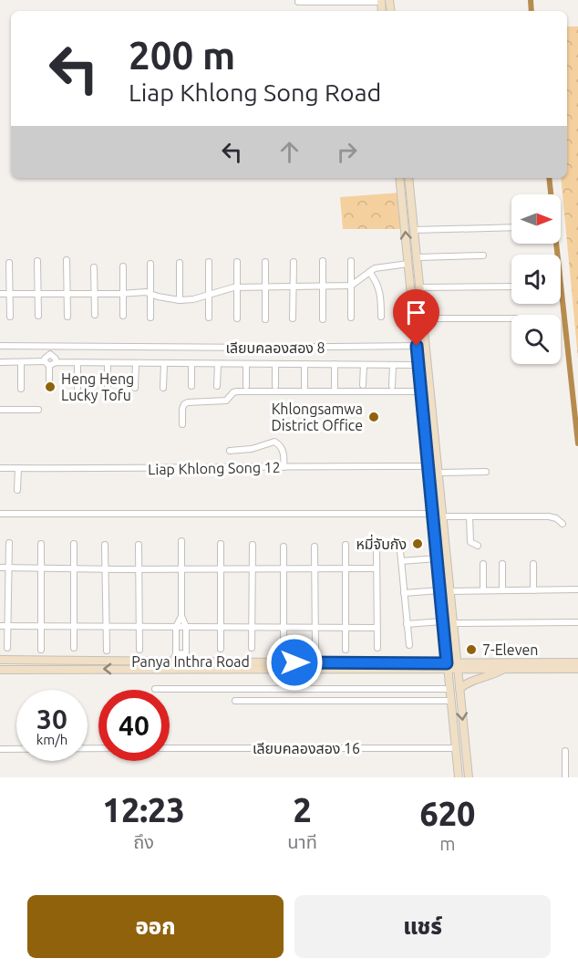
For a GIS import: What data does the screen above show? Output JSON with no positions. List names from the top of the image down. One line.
{"streets":{"main road":["Panya Inthra Road"],"street":["เลียบคลองสอง 8","Liap Khlong Song 12","เลียบคลองสอง 16"]},"places":["Heng Heng Lucky Tofu","Khlongsamwa District Office","หมี่จับกัง","7-Eleven"],"north":"right","page":{"turn":["200 m","Liap Khlong Song Road"],"speed":"30 km/h","limit":"40","eta":["12:23","ถึง","2","นาที","620","m"],"buttons":["ออก","แชร์"]}}
